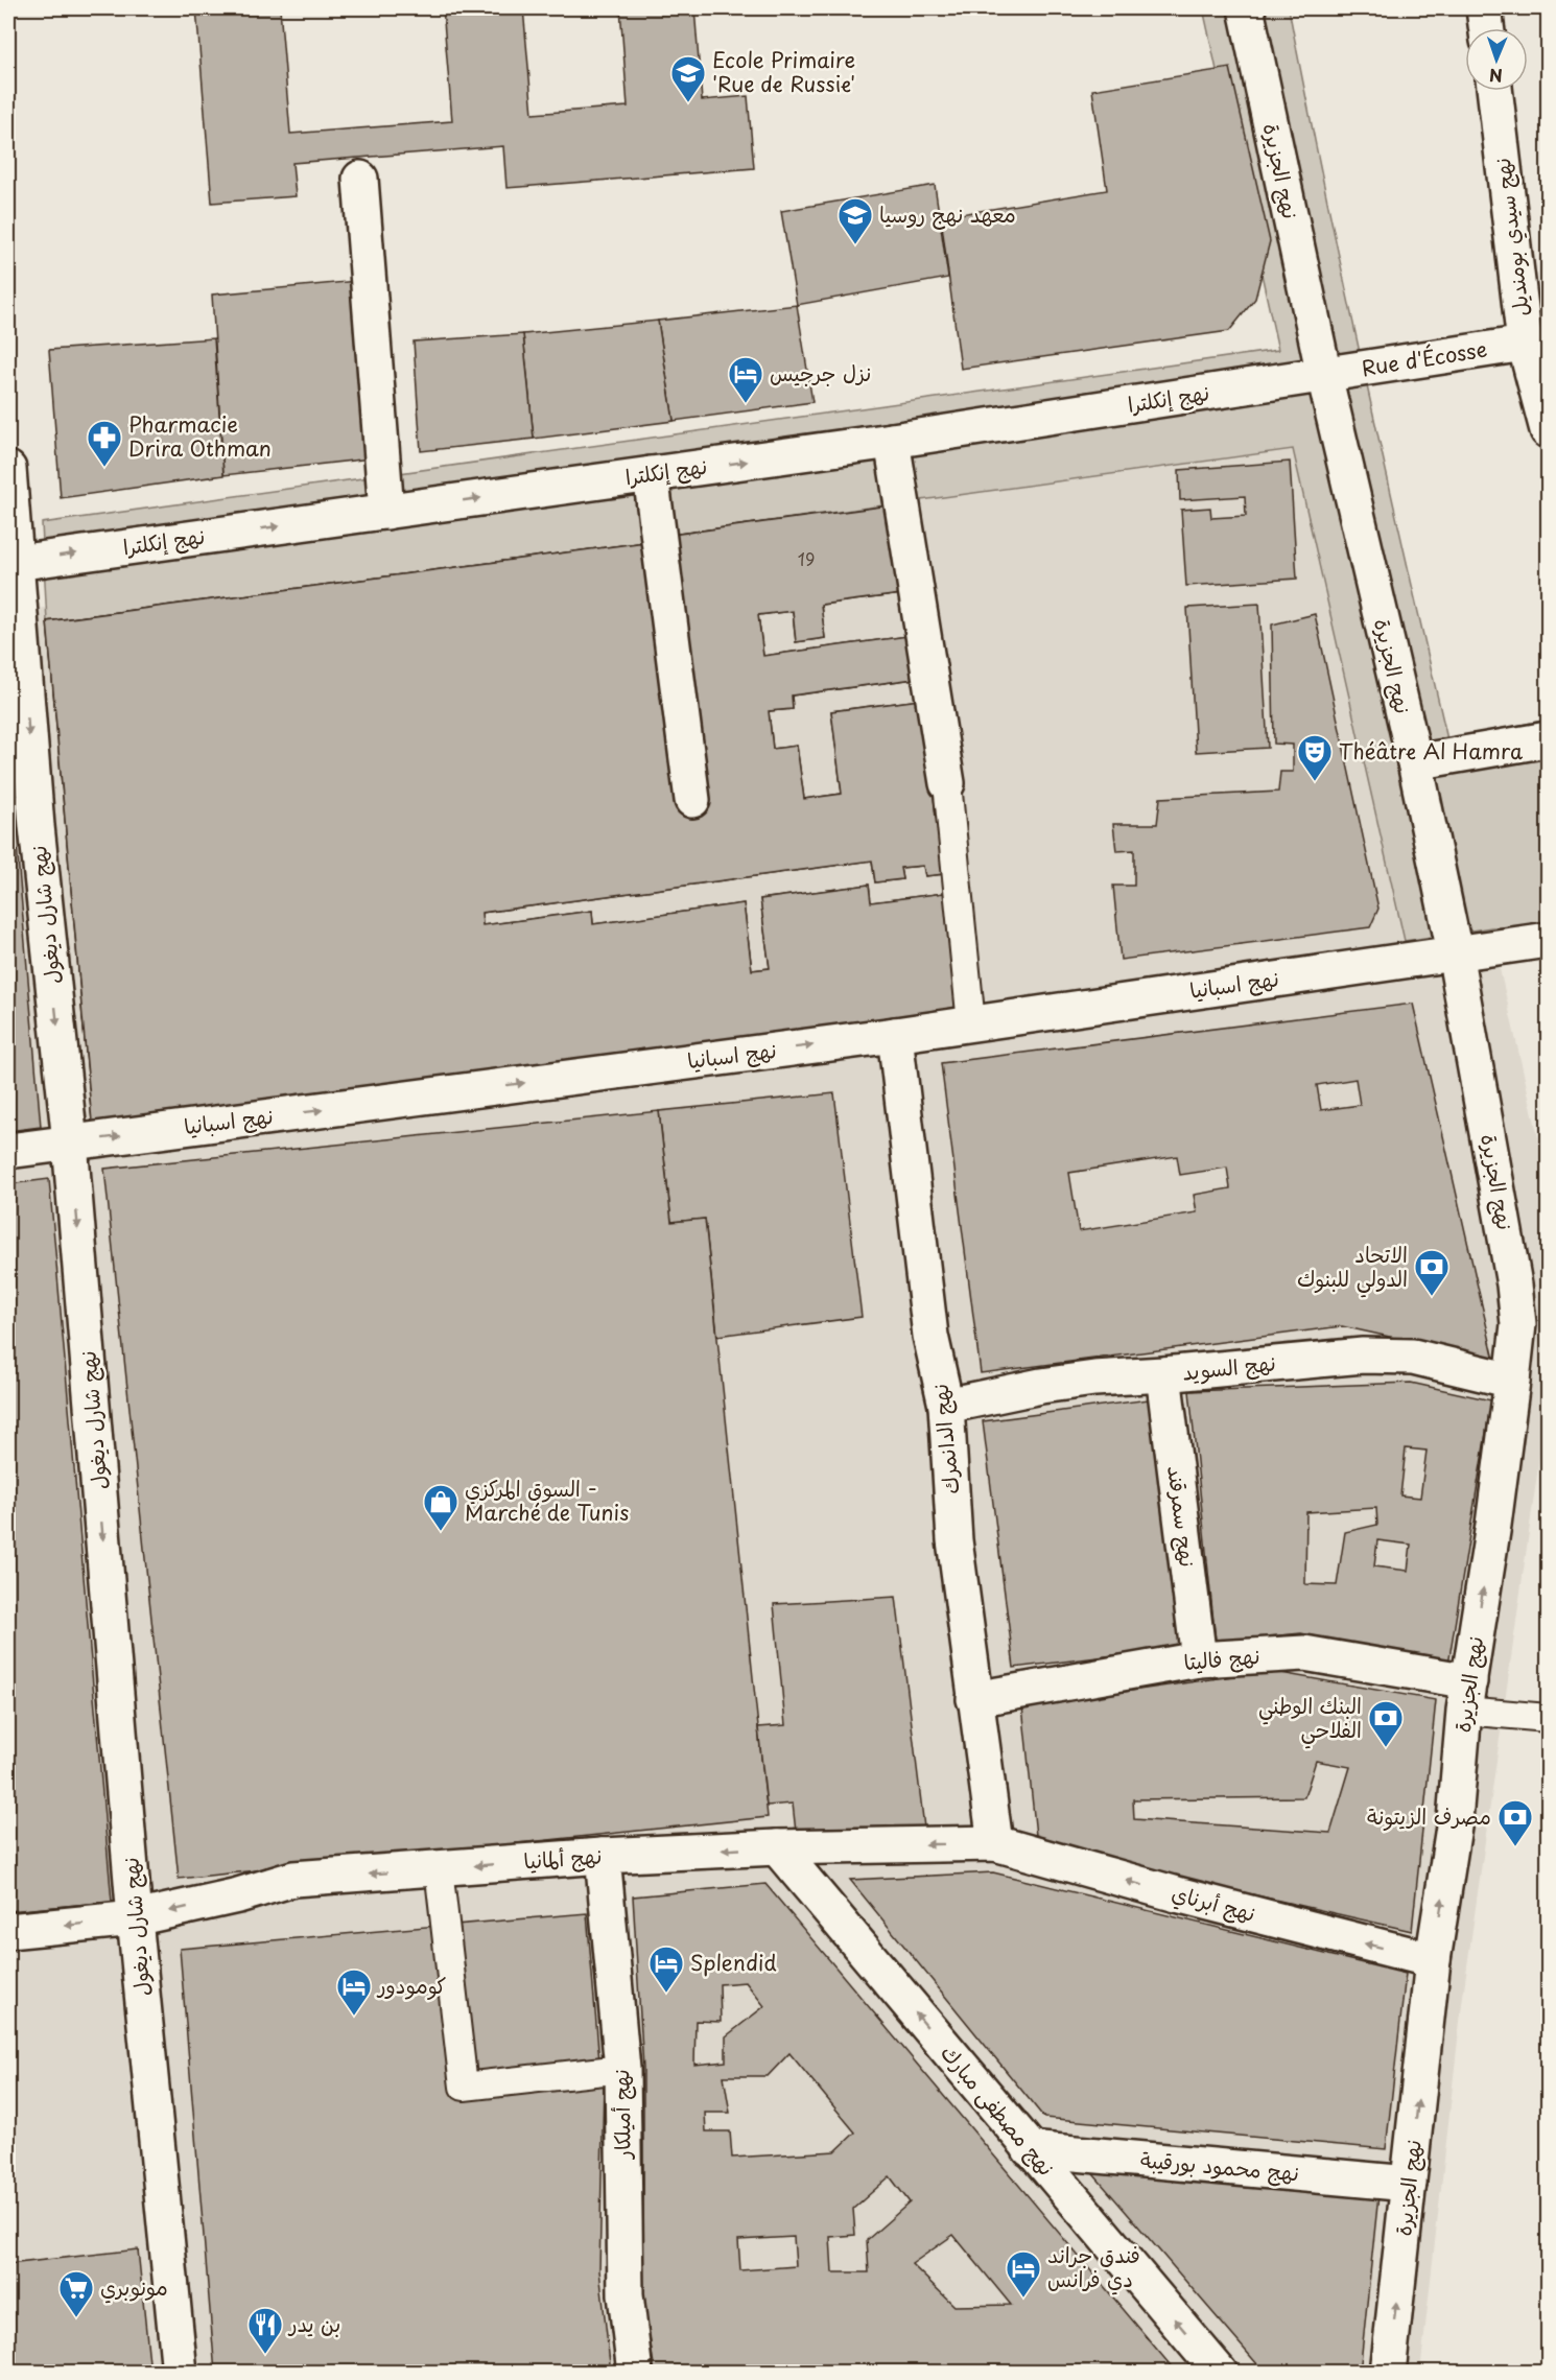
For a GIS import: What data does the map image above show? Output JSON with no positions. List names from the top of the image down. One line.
{"streets":{"street":["نهج الجزيرة","نهج سيدي بومنديل","Rue d'Écosse","نهج إنكلترا","نهج شارل ديغول","نهج اسبانيا","نهج السويد","نهج الدانمرك","نهج سمرقند","نهج فاليتا","نهج ألمانيا","نهج أبرناي","نهج مصطفى مبارك","نهج أميلكار","نهج محمود بورقيبة"]},"crossings":[["نهج الجزيرة","Rue d'Écosse"],["نهج الجزيرة","نهج إنكلترا"],["نهج الجزيرة","نهج اسبانيا"],["نهج الجزيرة","نهج السويد"],["نهج الجزيرة","نهج فاليتا"],["نهج الجزيرة","نهج أبرناي"],["نهج الجزيرة","نهج محمود بورقيبة"],["نهج سيدي بومنديل","Rue d'Écosse"],["Rue d'Écosse","نهج إنكلترا"],["نهج إنكلترا","نهج شارل ديغول"],["نهج شارل ديغول","نهج اسبانيا"],["نهج شارل ديغول","نهج ألمانيا"],["نهج اسبانيا","نهج الدانمرك"],["نهج السويد","نهج الدانمرك"],["نهج السويد","نهج سمرقند"],["نهج الدانمرك","نهج فاليتا"],["نهج الدانمرك","نهج ألمانيا"],["نهج الدانمرك","نهج أبرناي"],["نهج سمرقند","نهج فاليتا"],["نهج ألمانيا","نهج أبرناي"],["نهج ألمانيا","نهج مصطفى مبارك"],["نهج ألمانيا","نهج أميلكار"],["نهج مصطفى مبارك","نهج محمود بورقيبة"]],"one_way":["نهج الجزيرة","نهج إنكلترا","نهج شارل ديغول","نهج اسبانيا","نهج ألمانيا","نهج أبرناي","نهج مصطفى مبارك"],"places":{"school or university":["Ecole Primaire 'Rue de Russie'","معهد نهج روسيا"],"hotel":["نزل جرجيس","Splendid","كومودور","فندق جراند دي فرانس"],"pharmacy":["Pharmacie Drira Othman"],"theatre":["Théâtre Al Hamra"],"bank":["الاتحاد الدولي للبنوك","البنك الوطني الفلاحي","مصرف الزيتونة"],"shop":["السوق المركزي - Marché de Tunis"],"supermarket":["مونوبري"],"restaurant":["بن يدر"]},"house_numbers":["19"],"north":"bottom"}
